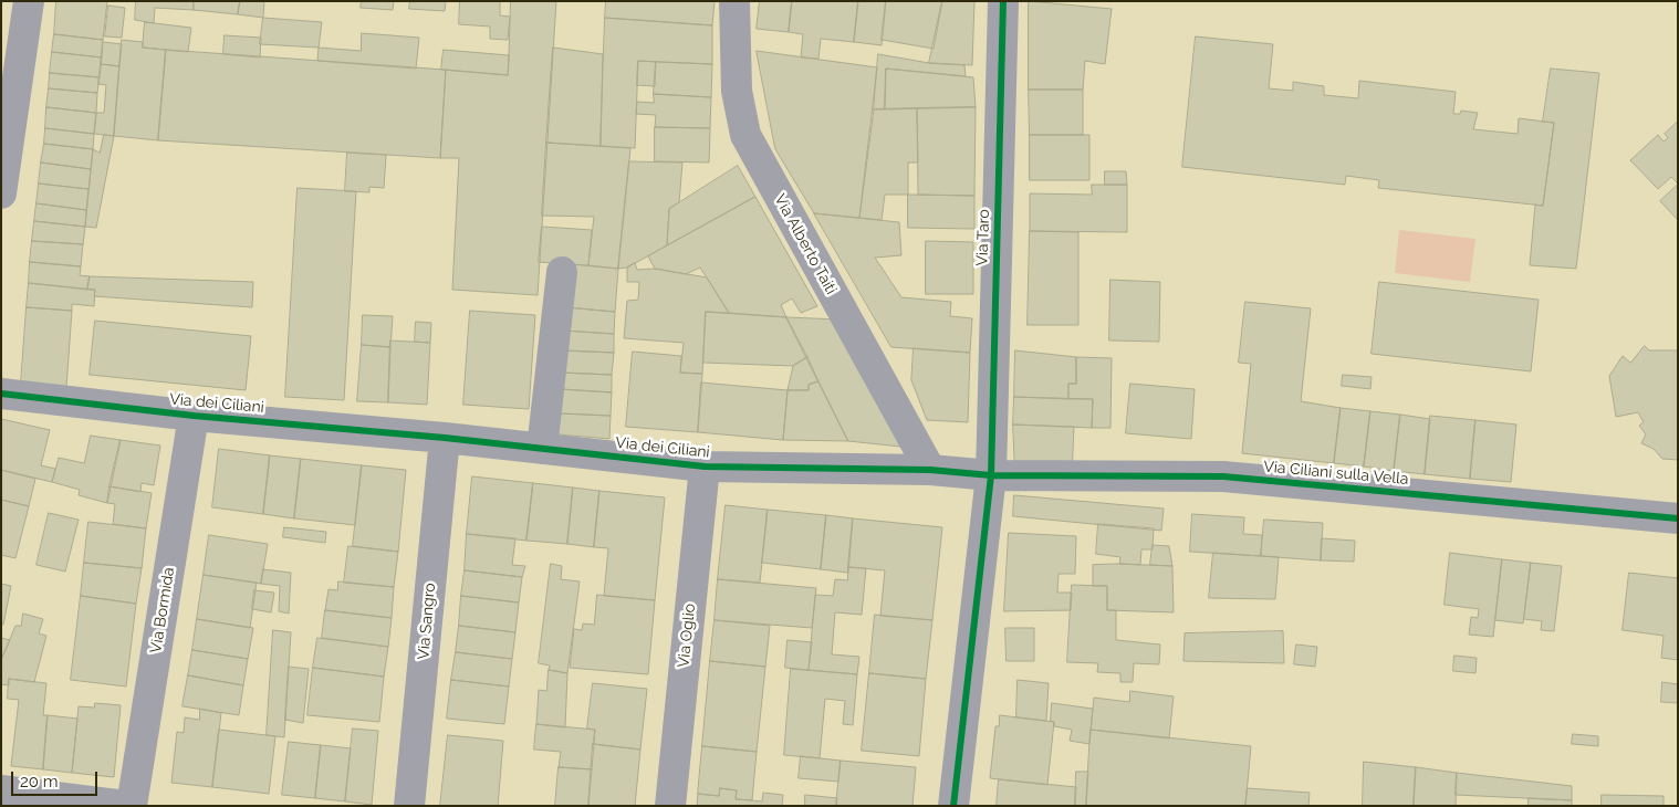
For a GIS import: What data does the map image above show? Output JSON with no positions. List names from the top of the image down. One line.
{"streets":{"street":["Via Taro","Via Alberto Taiti","Via dei Ciliani","Via Ciliani sulla Vella","Via Bormida","Via Sangro","Via Oglio"]},"crossings":[["Via Taro","Via dei Ciliani"],["Via Taro","Via Ciliani sulla Vella"],["Via Alberto Taiti","Via dei Ciliani"],["Via dei Ciliani","Via Ciliani sulla Vella"],["Via dei Ciliani","Via Bormida"],["Via dei Ciliani","Via Sangro"],["Via dei Ciliani","Via Oglio"]],"scale_bar":"20 m"}
